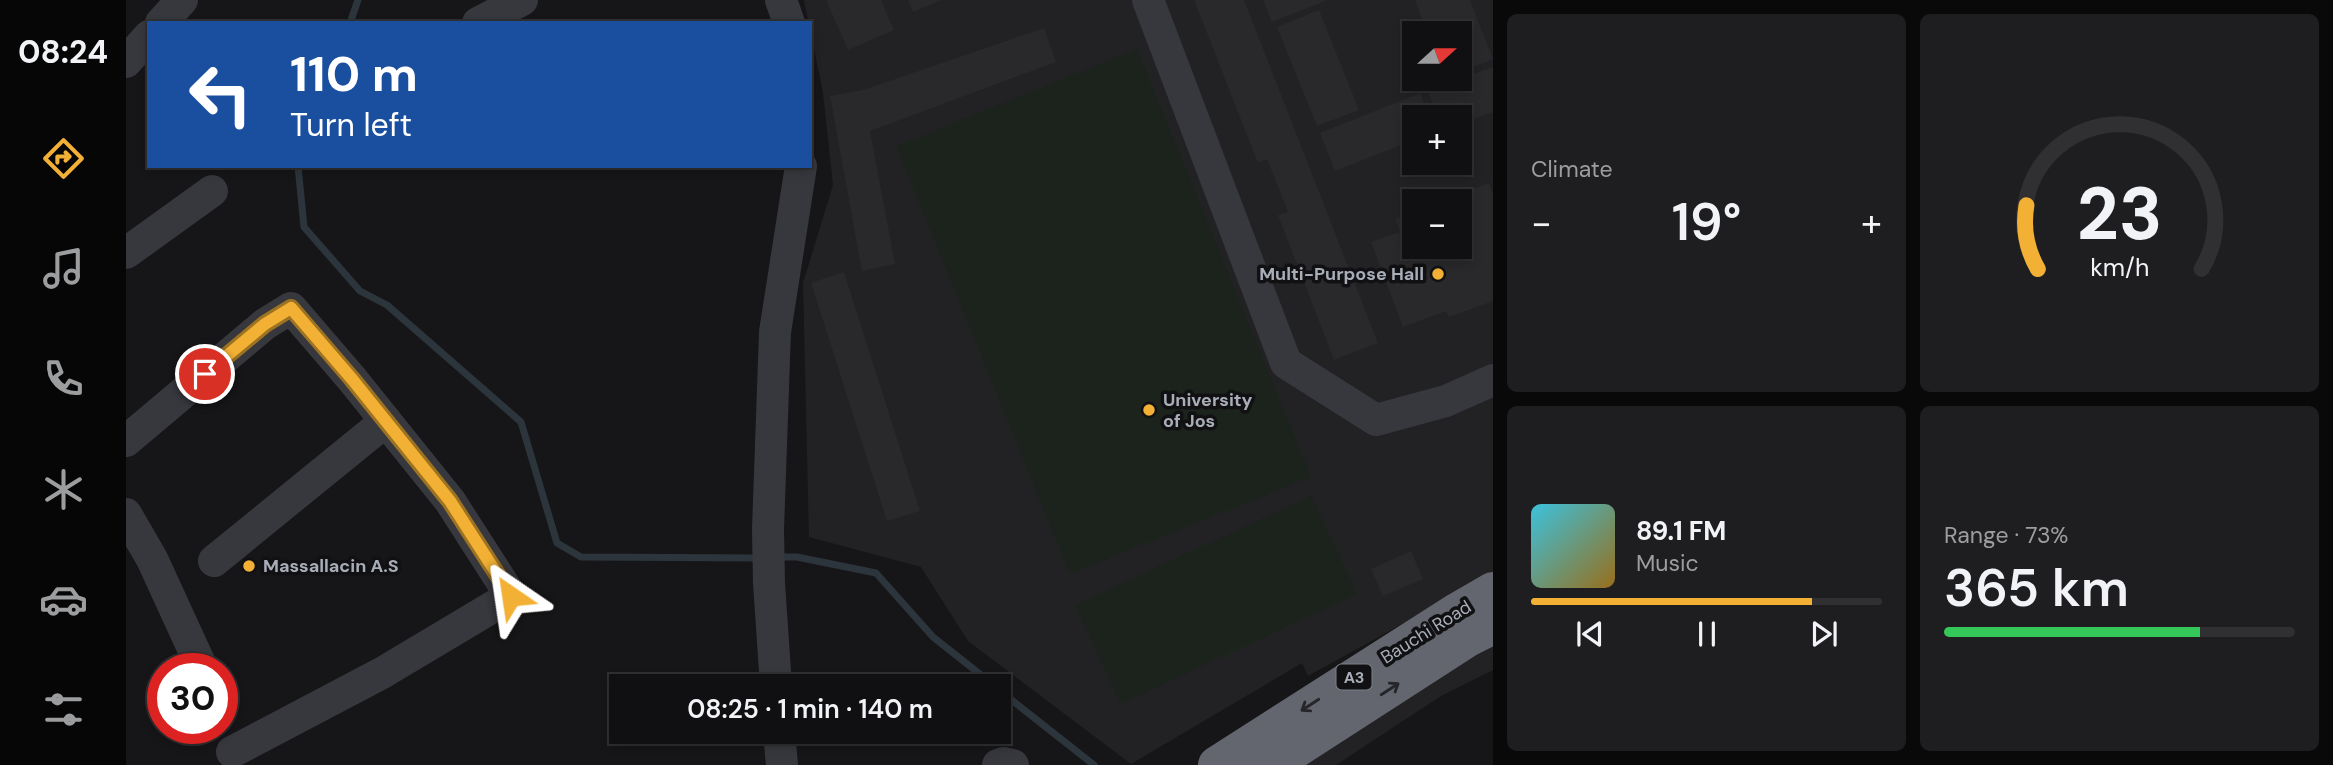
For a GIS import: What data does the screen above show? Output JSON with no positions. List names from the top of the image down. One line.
{"streets":{"highway":["Bauchi Road","A3"]},"places":["Multi-Purpose Hall","University of Jos","Massallacin A.S"],"north":"right","page":{"tabs":"08:24","tile":["Climate",["Range · 73%","365 km"]],"map_buttons":["+","−"],"turn":["110 m","Turn left"],"heat":["−","19°","+"],"song":["89.1 FM","Music"],"limit":"30","trip":"08:25 · 1 min · 140 m","gauge":["23","km/h"]}}
